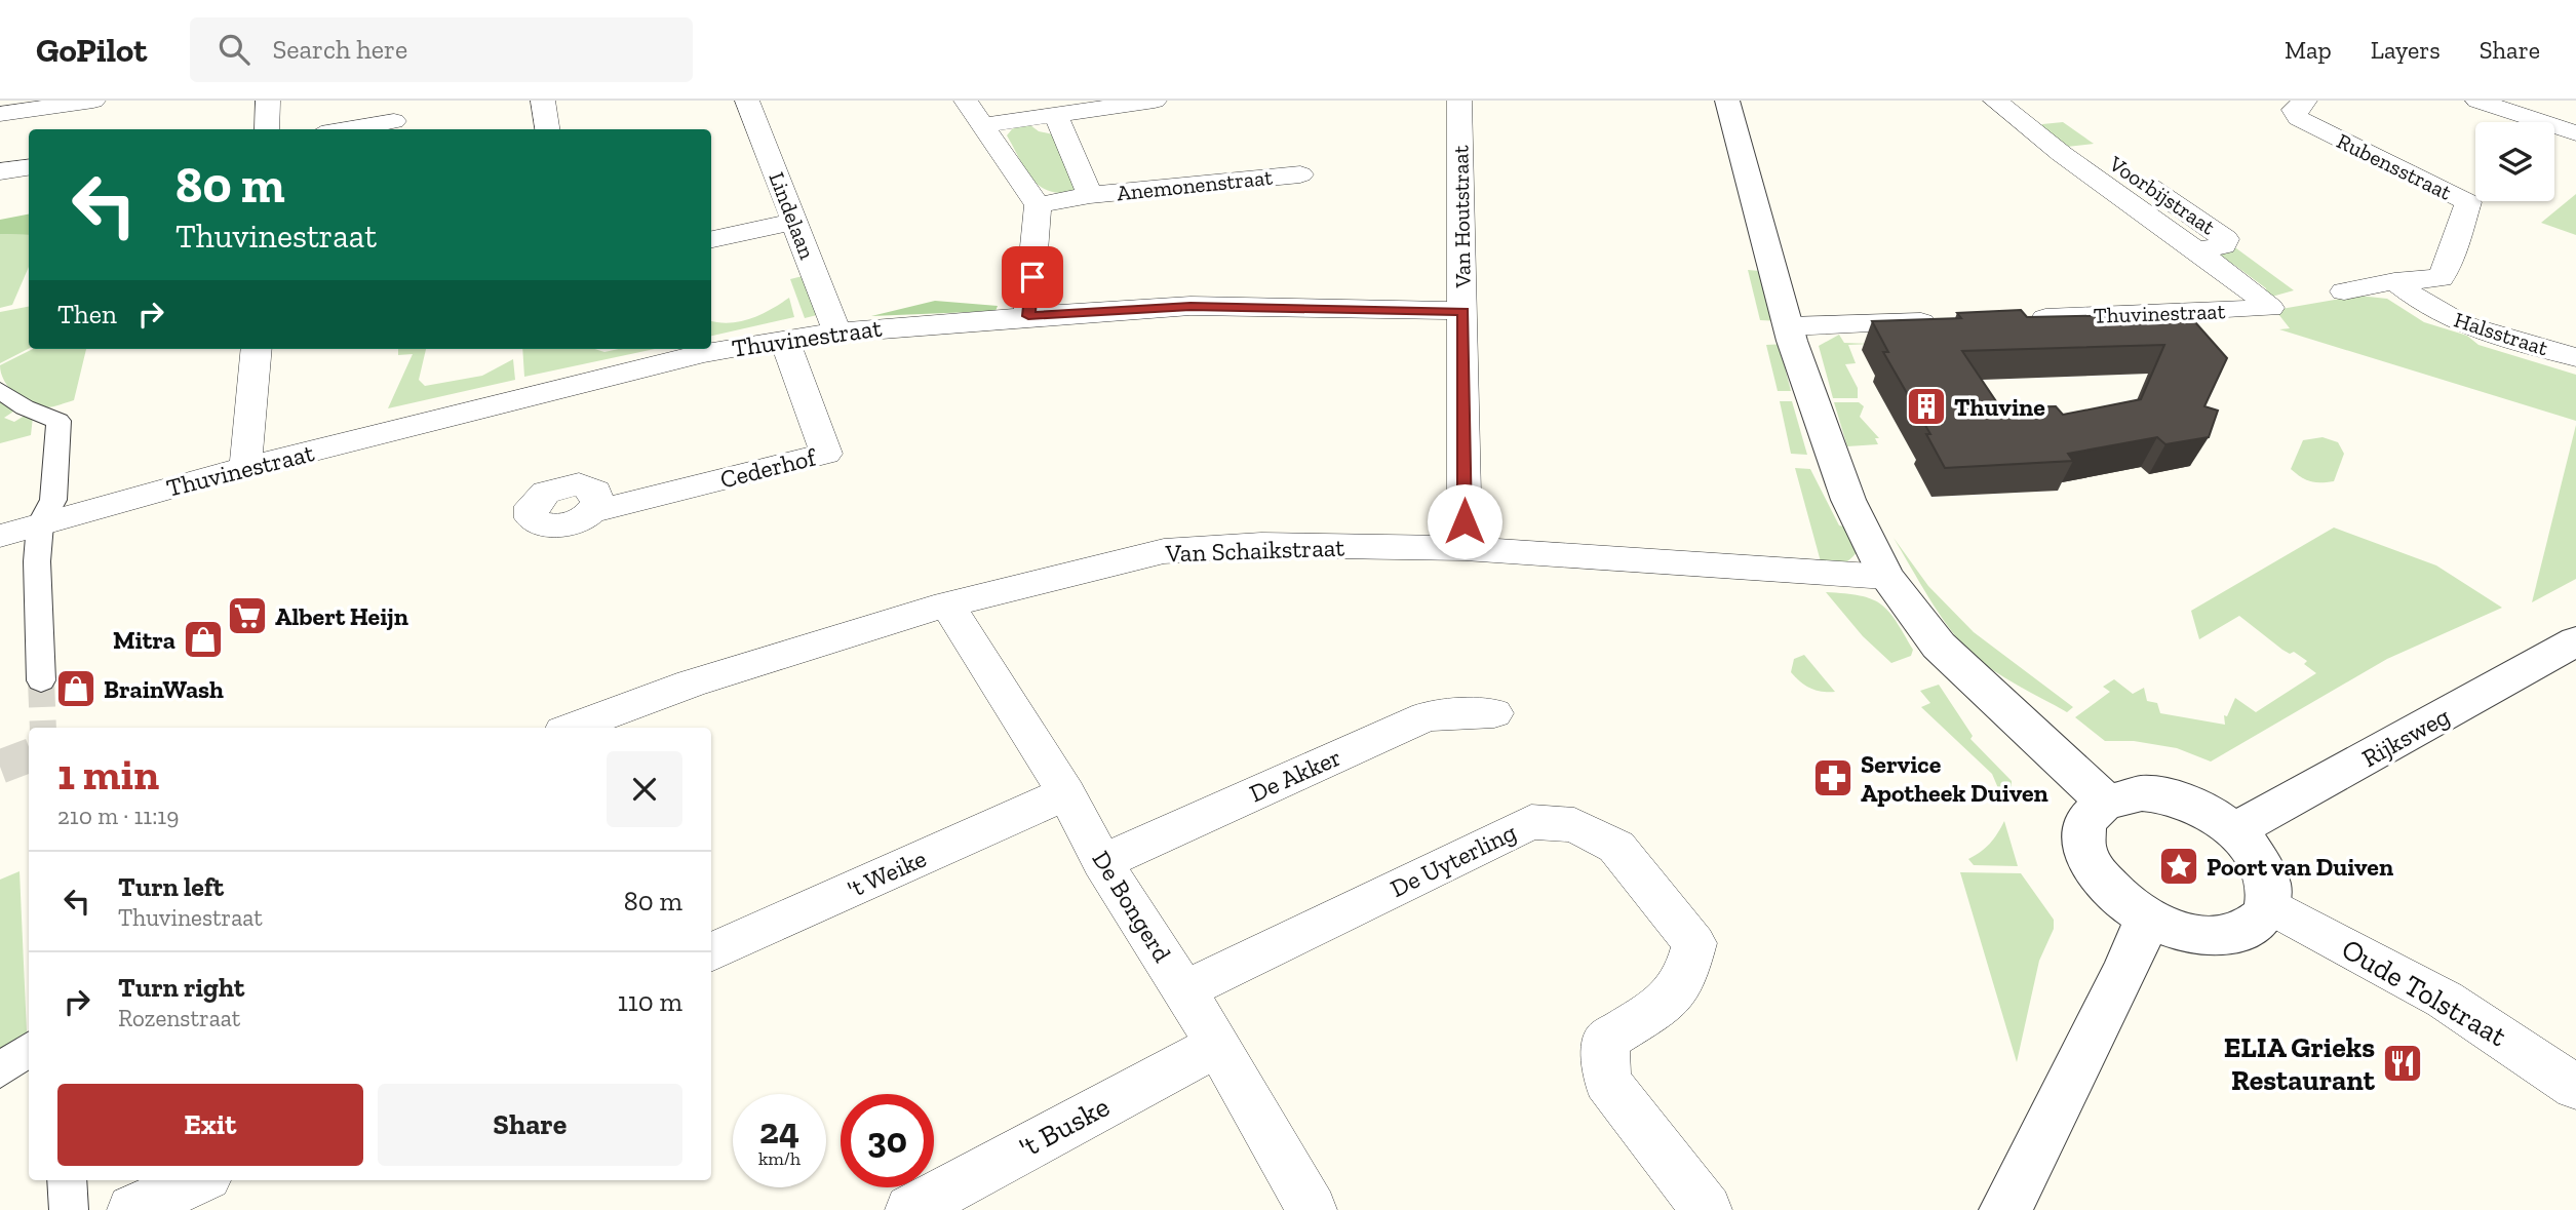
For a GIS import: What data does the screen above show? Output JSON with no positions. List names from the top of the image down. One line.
{"streets":{"street":["Rubensstraat","Anemonenstraat","Voorbijstraat","Lindelaan","Van Houtstraat","Thuvinestraat","Halsstraat","Cederhof","Van Schaikstraat","Rijksweg","De Akker","De Uyterling","'t Weike","De Bongerd","Oude Tolstraat","'t Buske"]},"crossings":[["Rubensstraat","Halsstraat"],["Voorbijstraat","Thuvinestraat"],["Lindelaan","Thuvinestraat"],["Van Houtstraat","Thuvinestraat"],["Van Houtstraat","Van Schaikstraat"],["Thuvinestraat","Cederhof"],["Van Schaikstraat","De Bongerd"],["Rijksweg","Oude Tolstraat"],["De Akker","De Bongerd"],["De Uyterling","De Bongerd"],["'t Weike","De Bongerd"],["De Bongerd","'t Buske"]],"places":{"building":["Thuvine"],"supermarket":["Albert Heijn"],"shop":["Mitra","BrainWash"],"pharmacy":["Service Apotheek Duiven"],"place":["Poort van Duiven"],"restaurant":["ELIA Grieks Restaurant"]},"page":{"header":"GoPilot","search":"Search here","nav":["Map","Layers","Share"],"turn":["80 m","Thuvinestraat"],"then":"Then","heading":["1 min","210 m · 11:19"],"list":[{"name":"Turn left","note":"Thuvinestraat","value":"80 m"},{"name":"Turn right","note":"Rozenstraat","value":"110 m"}],"buttons":["Exit","Share"],"speed":"24 km/h","limit":"30"}}
